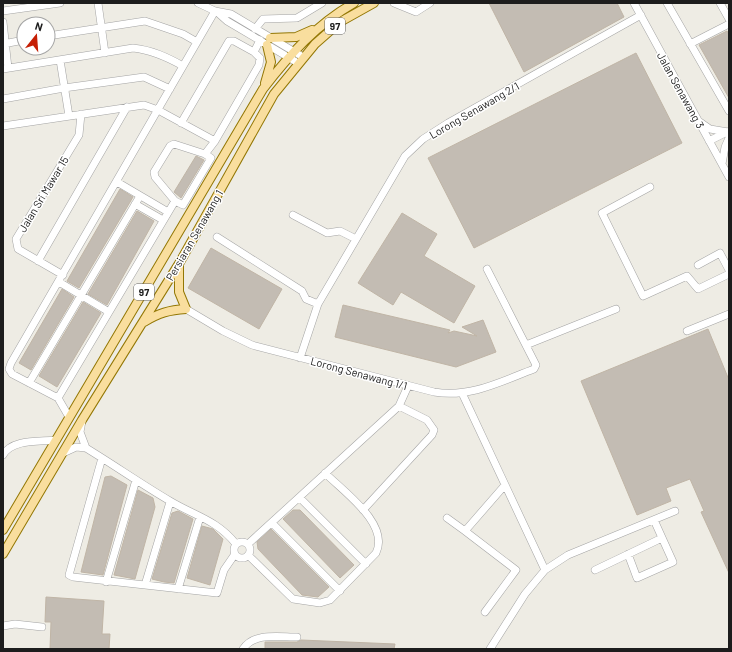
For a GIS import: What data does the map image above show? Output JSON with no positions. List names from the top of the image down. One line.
{"streets":{"main road":["97","Persiaran Senawang 1"],"street":["Jalan Senawang 3","Lorong Senawang 2/1","Jalan Sri Mawar 15","Lorong Senawang 1/1"]},"crossings":[["Jalan Senawang 3","Lorong Senawang 2/1"],["Lorong Senawang 2/1","Lorong Senawang 1/1"]],"north":"top"}
